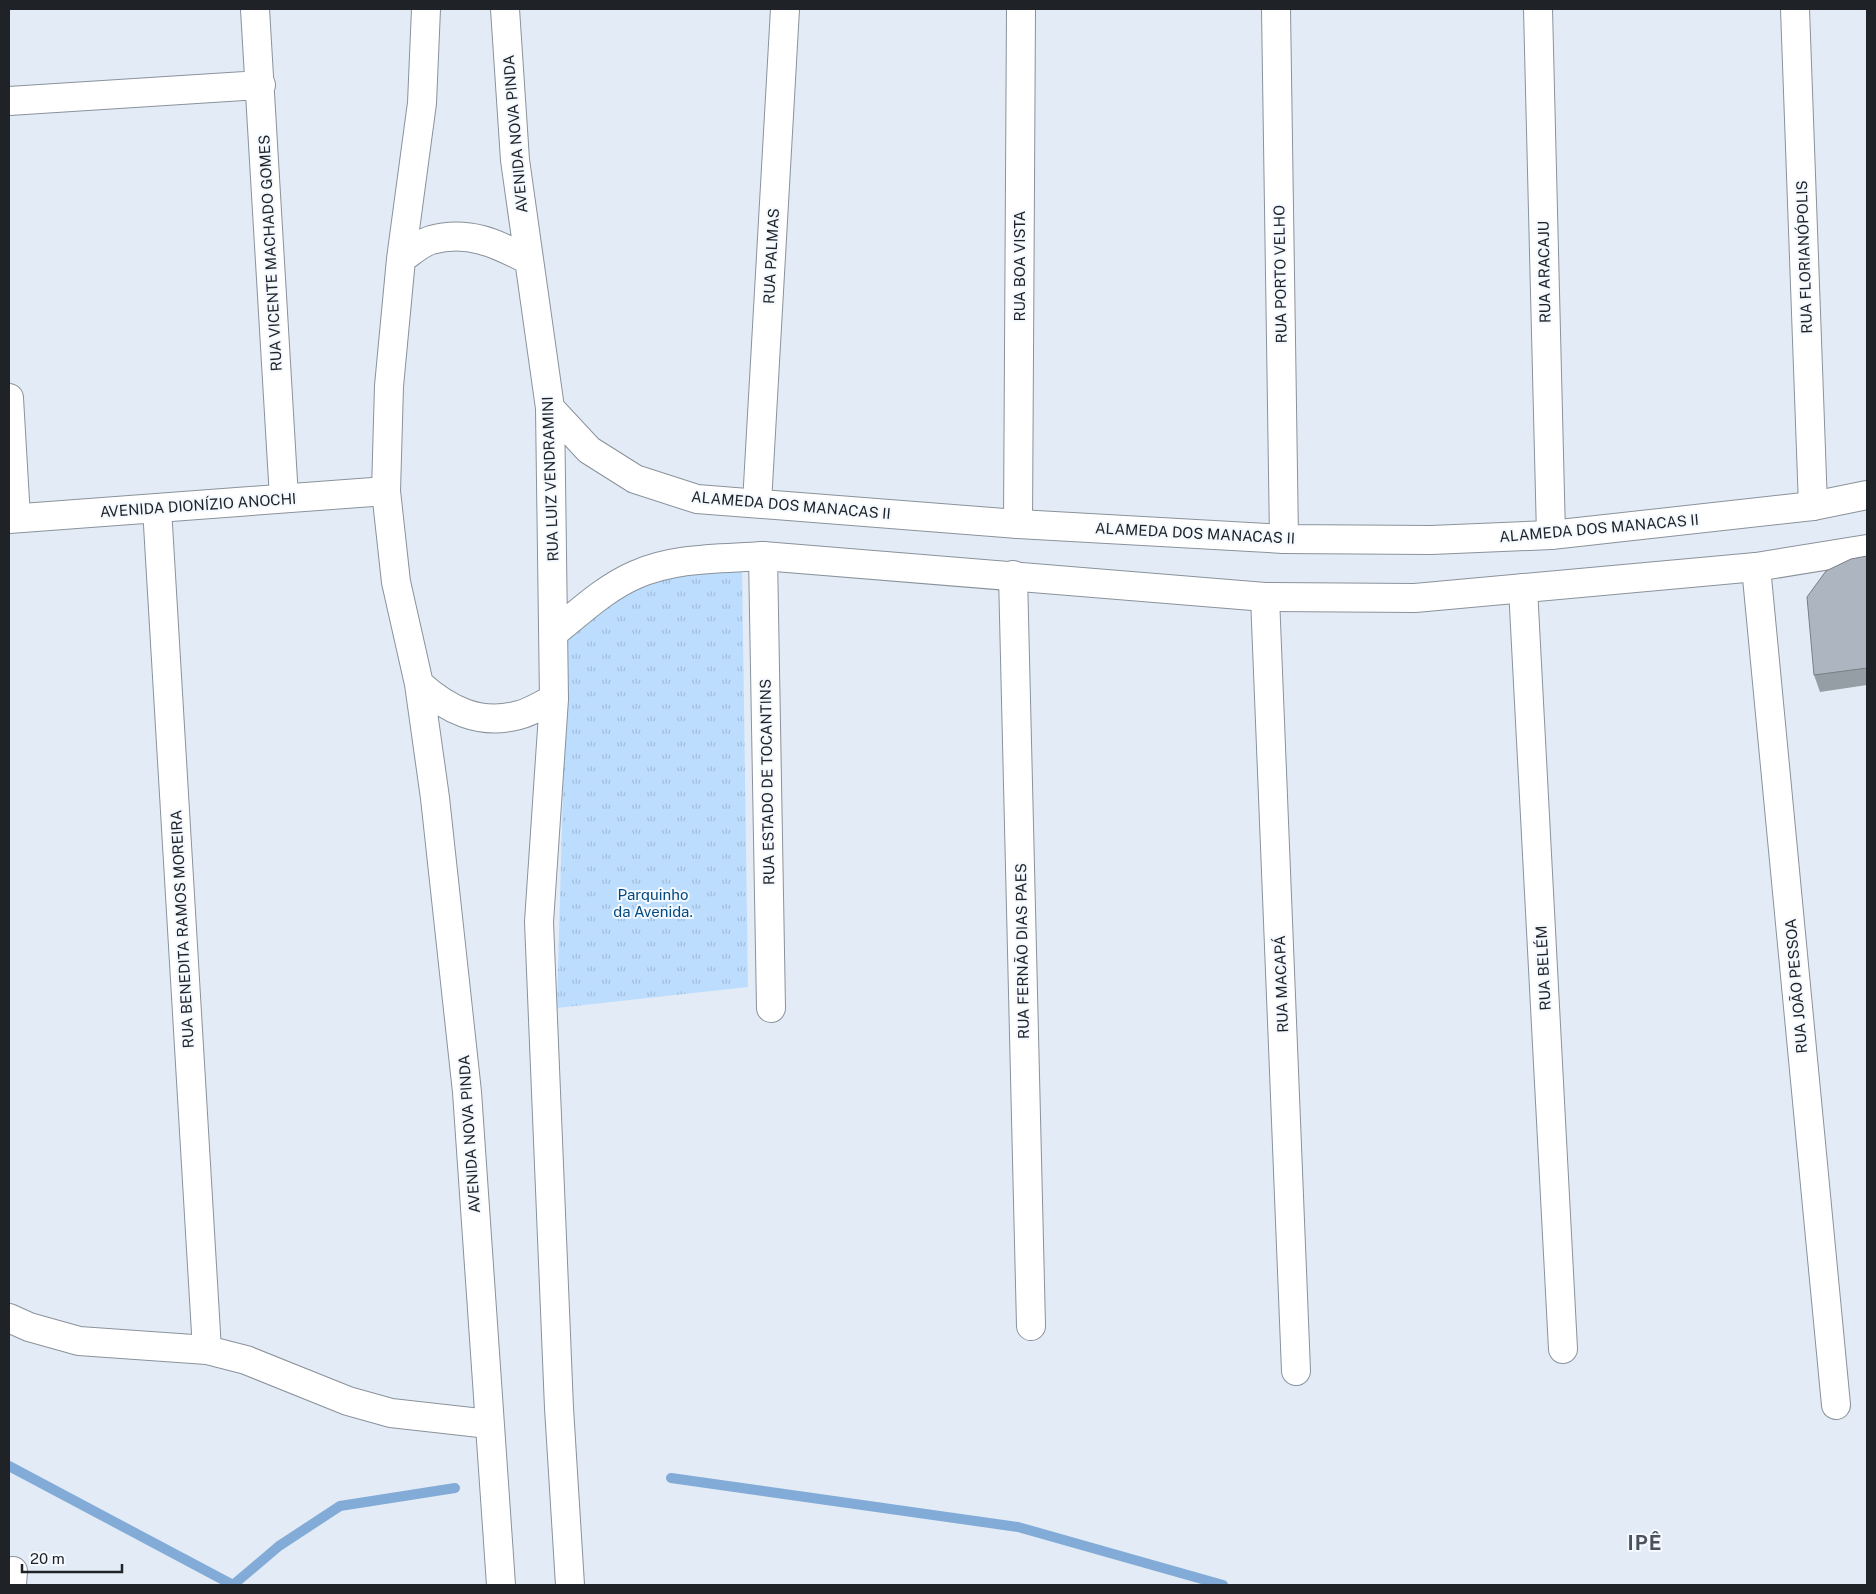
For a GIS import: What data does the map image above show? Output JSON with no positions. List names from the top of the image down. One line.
{"streets":{"street":["AVENIDA NOVA PINDA","RUA VICENTE MACHADO GOMES","RUA PALMAS","RUA FLORIANÓPOLIS","RUA BOA VISTA","RUA ARACAJU","RUA PORTO VELHO","RUA LUIZ VENDRAMINI","AVENIDA DIONÍZIO ANOCHI","ALAMEDA DOS MANACAS II","RUA ESTADO DE TOCANTINS","RUA BENEDITA RAMOS MOREIRA","RUA FERNÃO DIAS PAES","RUA BELÉM","RUA MACAPÁ","RUA JOÃO PESSOA"]},"crossings":[["AVENIDA NOVA PINDA","RUA LUIZ VENDRAMINI"],["AVENIDA NOVA PINDA","AVENIDA DIONÍZIO ANOCHI"],["RUA VICENTE MACHADO GOMES","AVENIDA DIONÍZIO ANOCHI"],["RUA PALMAS","ALAMEDA DOS MANACAS II"],["RUA FLORIANÓPOLIS","ALAMEDA DOS MANACAS II"],["RUA BOA VISTA","ALAMEDA DOS MANACAS II"],["RUA ARACAJU","ALAMEDA DOS MANACAS II"],["RUA PORTO VELHO","ALAMEDA DOS MANACAS II"],["RUA LUIZ VENDRAMINI","ALAMEDA DOS MANACAS II"],["AVENIDA DIONÍZIO ANOCHI","RUA BENEDITA RAMOS MOREIRA"]],"districts":["IPÊ"],"parks":["Parquinho da Avenida."],"scale_bar":"20 m"}
